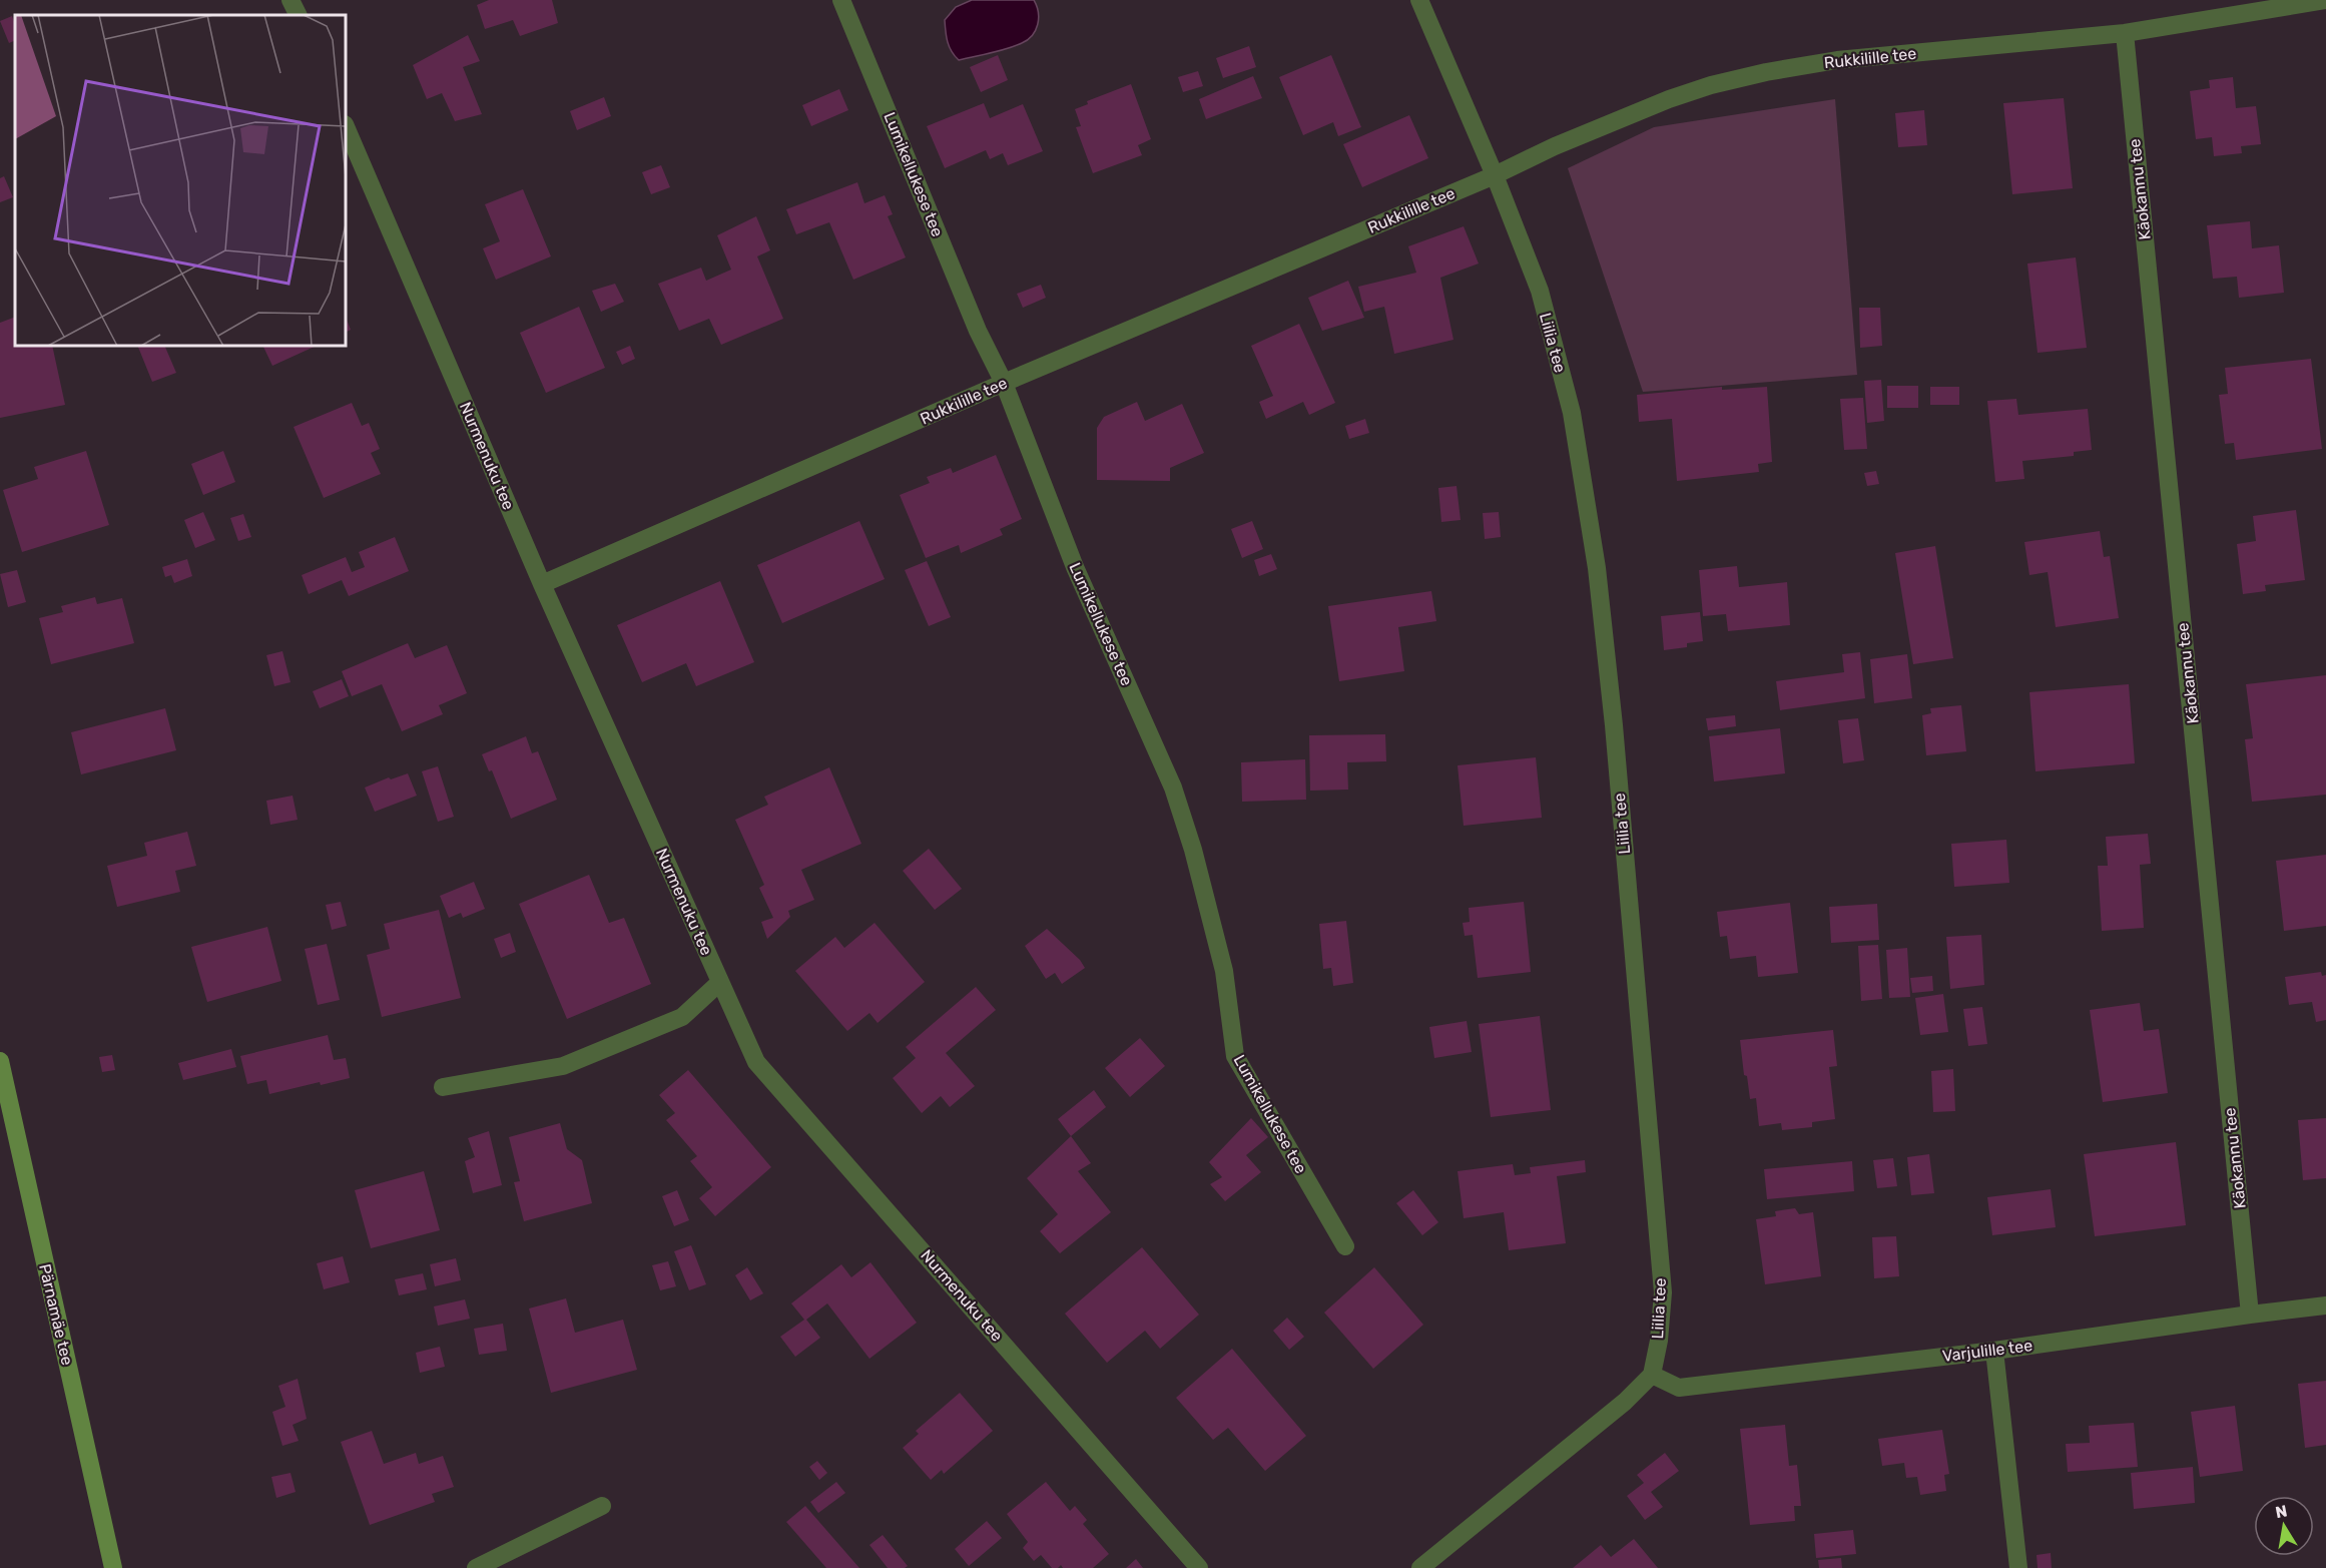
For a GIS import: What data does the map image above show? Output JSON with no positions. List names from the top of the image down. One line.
{"streets":{"main road":["Pärnamäe tee"],"street":["Rukkilille tee","Lumikellukese tee","Käokannu tee","Liilia tee","Nurmenuku tee","Varjulille tee"]},"crossings":[["Rukkilille tee","Lumikellukese tee"],["Rukkilille tee","Käokannu tee"],["Rukkilille tee","Liilia tee"],["Rukkilille tee","Nurmenuku tee"],["Käokannu tee","Varjulille tee"],["Liilia tee","Varjulille tee"]],"north":"top"}
